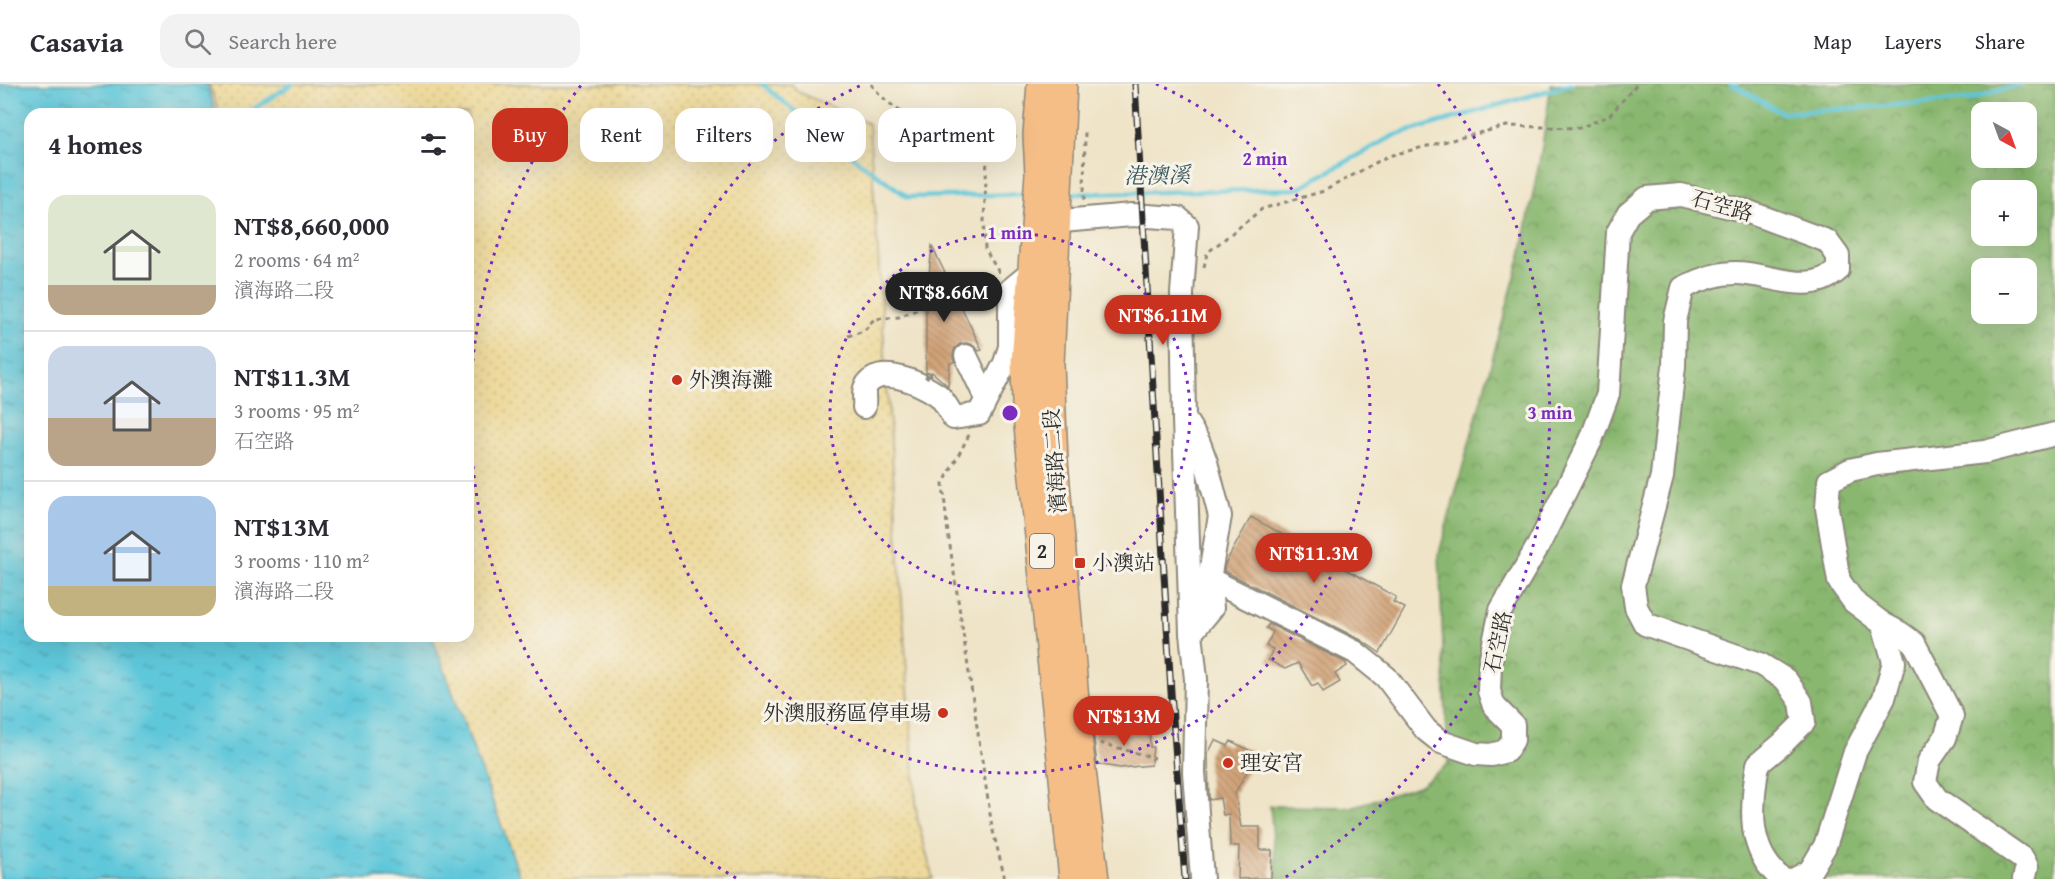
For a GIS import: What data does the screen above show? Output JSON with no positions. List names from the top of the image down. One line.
{"streets":{"main road":["濱海路二段","2"],"street":["石空路"]},"crossings":[["濱海路二段","2"]],"water":["港澳溪"],"places":{"other":["外澳海灘","外澳服務區停車場","理安宮"],"transit":["小澳站"]},"north":"bottom right","page":{"header":"Casavia","search":"Search here","nav":["Map","Layers","Share"],"map_buttons":["+","−"],"chip":["Buy","Rent","Filters","New","Apartment"],"heading":"4 homes","list":[{"name":"NT$8,660,000","note":"2 rooms · 64 m² · 濱海路二段"},{"name":"NT$11.3M","note":"3 rooms · 95 m² · 石空路"},{"name":"NT$13M","note":"3 rooms · 110 m² · 濱海路二段"}],"price":["NT$8.66M","NT$6.11M","NT$11.3M","NT$13M"]},"rings":["2 min","1 min","3 min"]}
